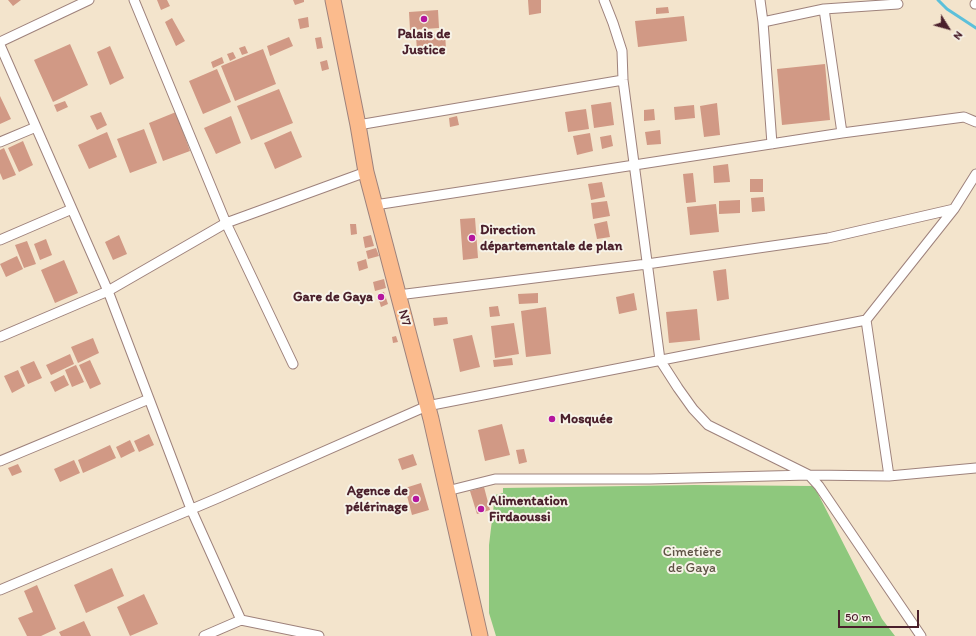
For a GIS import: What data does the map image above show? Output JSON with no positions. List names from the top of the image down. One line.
{"streets":{"main road":["N7"]},"parks":["Cimetière de Gaya"],"places":["Palais de Justice","Direction départementale de plan","Gare de Gaya","Mosquée","Agence de pélérinage","Alimentation Firdaoussi"],"scale_bar":"50 m","north":"bottom right"}
